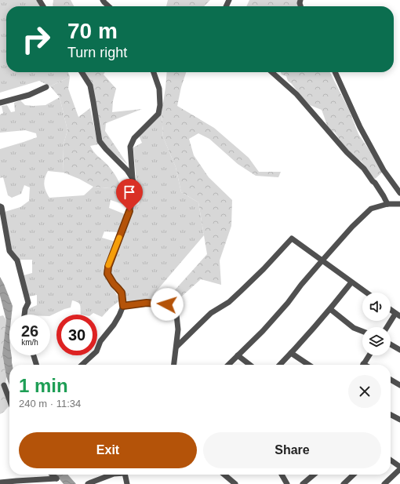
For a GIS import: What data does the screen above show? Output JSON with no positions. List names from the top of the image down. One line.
{"page":{"turn":["70 m","Turn right"],"speed":"26 km/h","limit":"30","heading":["1 min","240 m · 11:34"],"buttons":["Exit","Share"]}}
